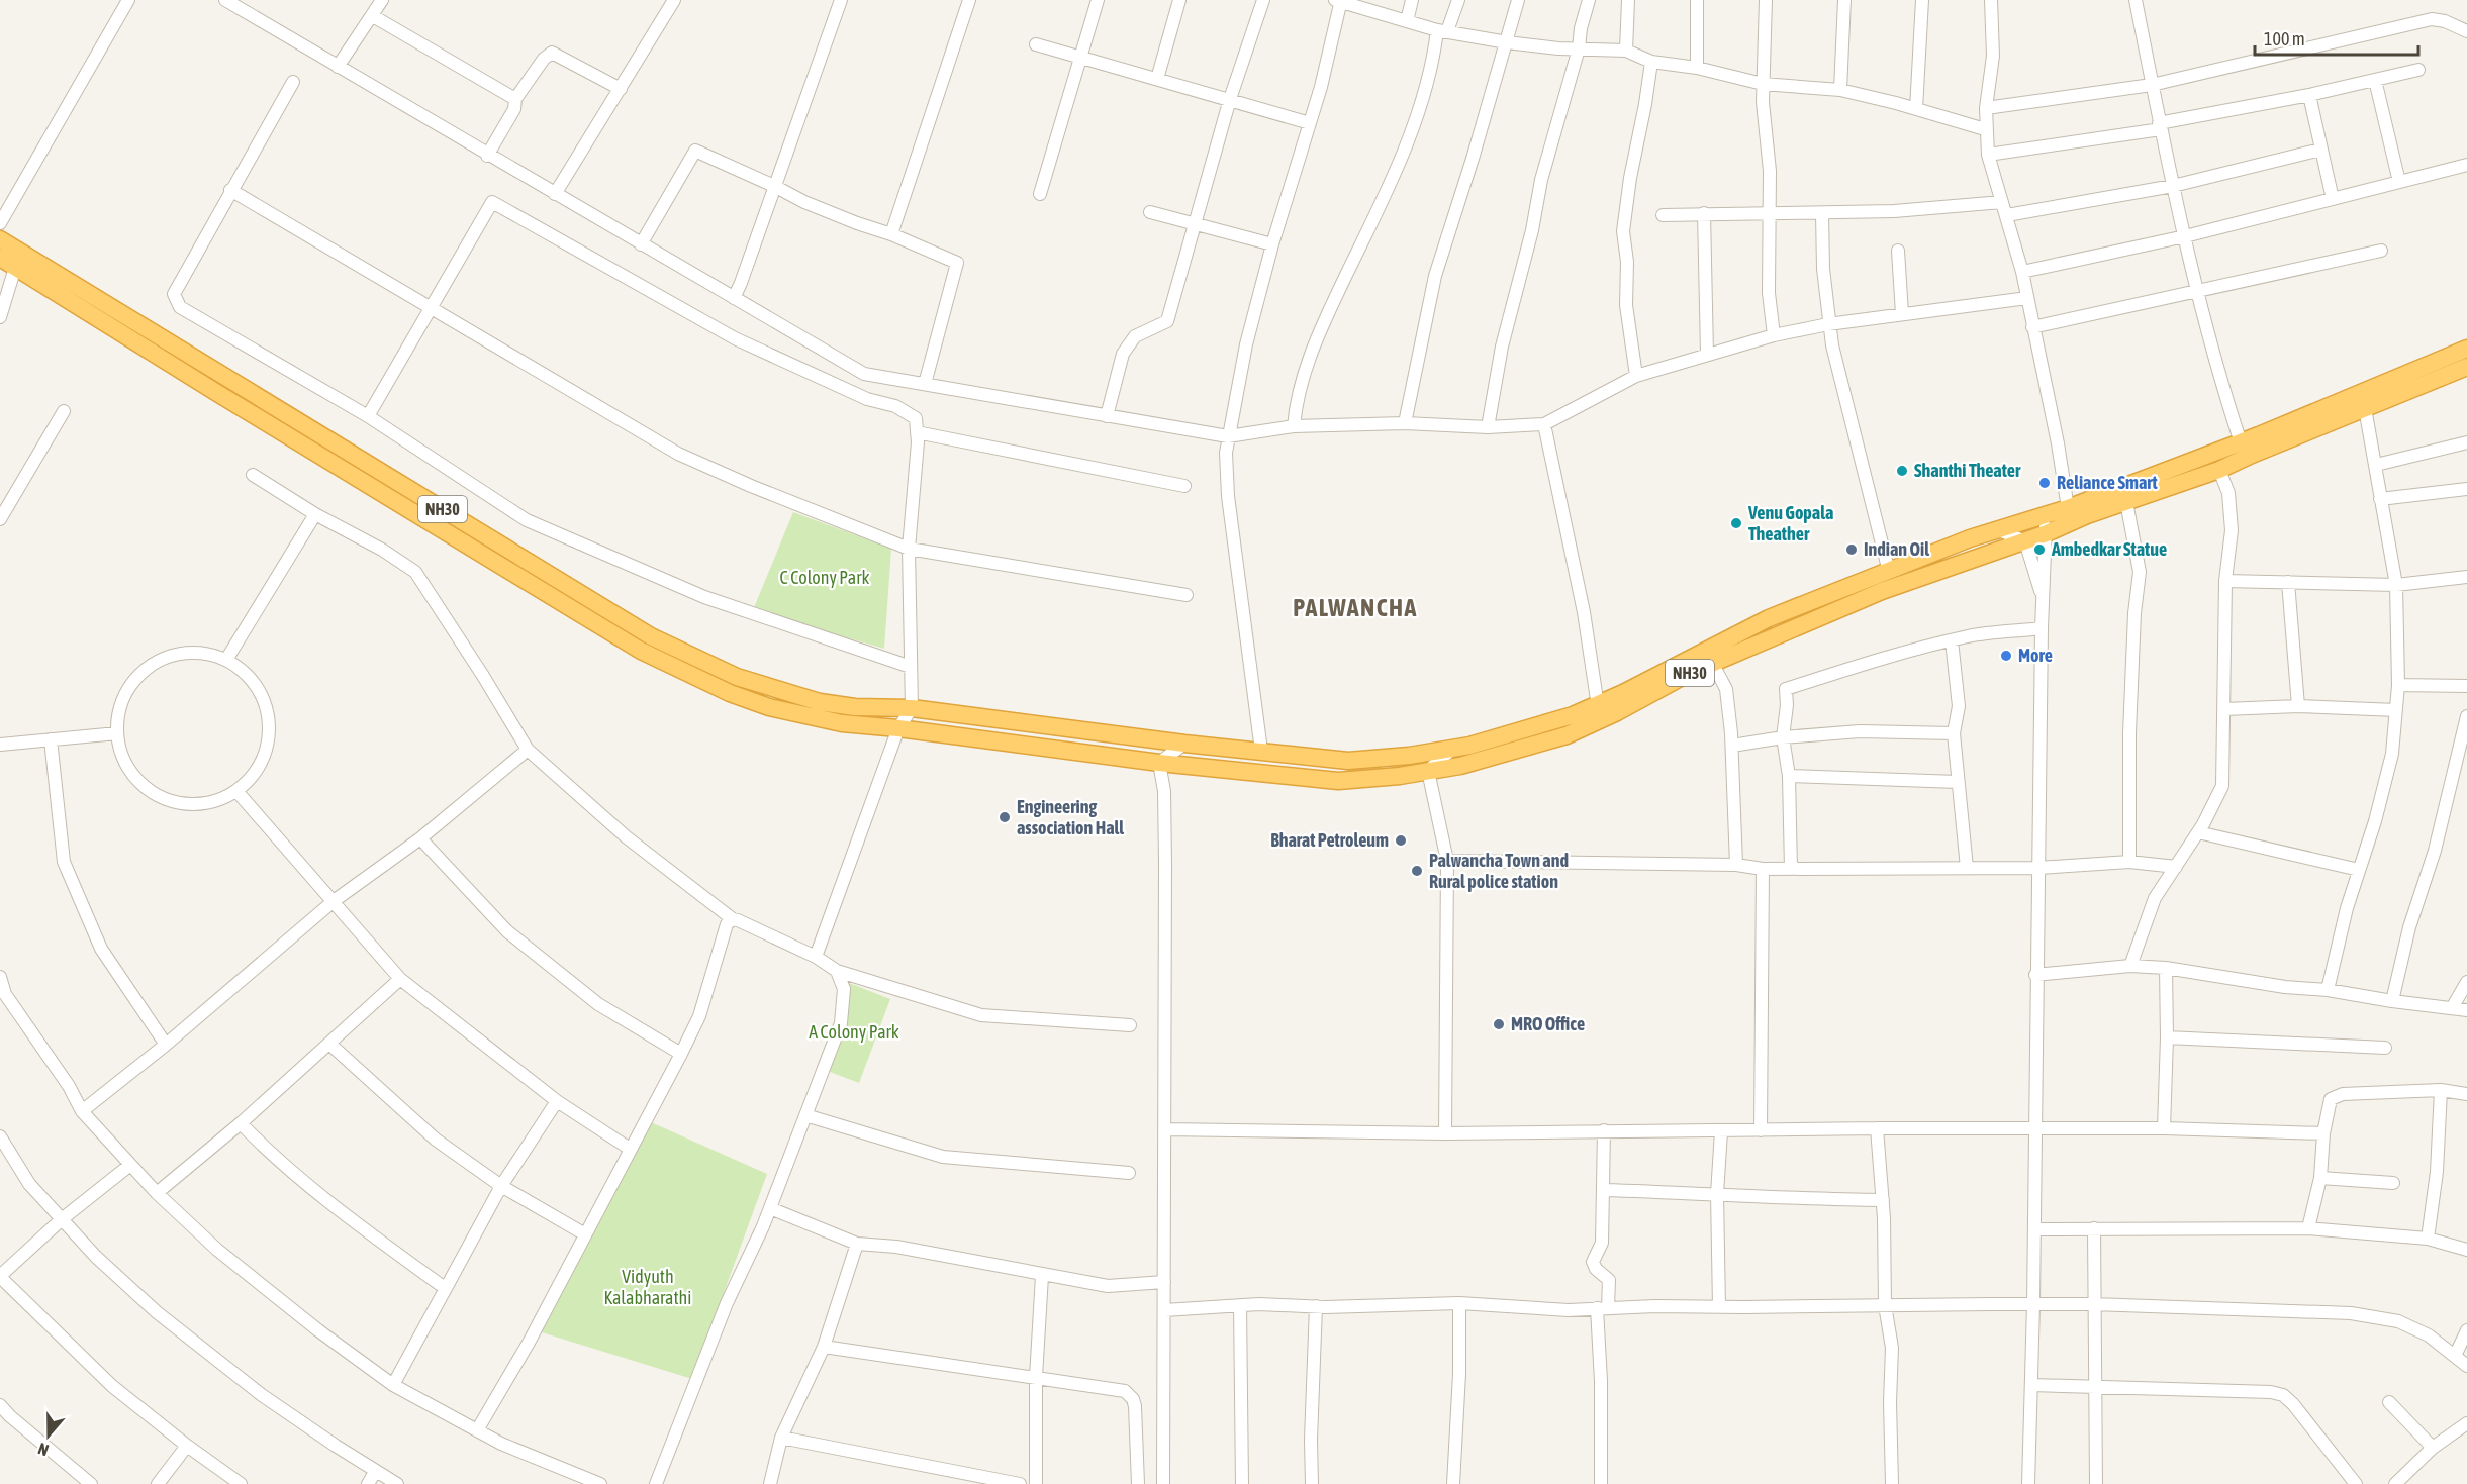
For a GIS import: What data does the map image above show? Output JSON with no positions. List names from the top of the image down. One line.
{"streets":{"highway":["NH30"]},"districts":["PALWANCHA"],"parks":["C Colony Park","A Colony Park","Vidyuth Kalabharathi"],"places":["Shanthi Theater","Reliance Smart","Venu Gopala Theather","Indian Oil","Ambedkar Statue","More","Engineering association Hall","Bharat Petroleum","Palwancha Town and Rural police station","MRO Office"],"scale_bar":"100 m","north":"bottom"}
